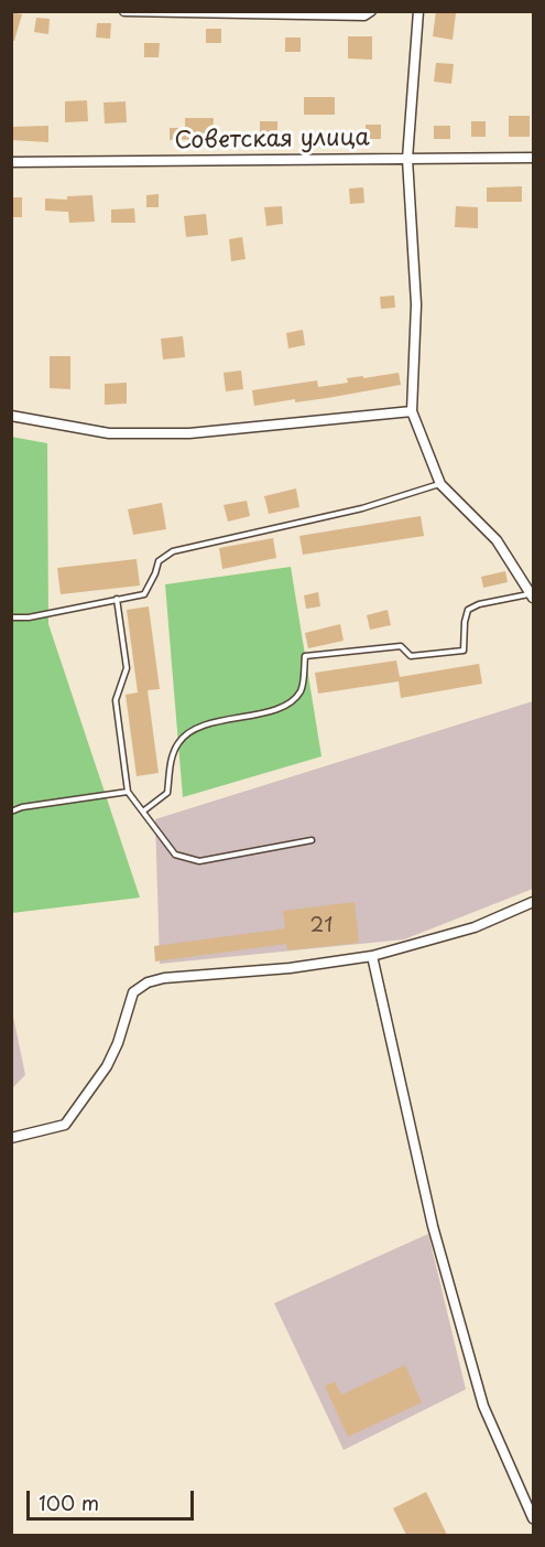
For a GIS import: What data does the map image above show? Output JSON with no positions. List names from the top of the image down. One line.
{"streets":{"street":["Советская улица"]},"house_numbers":["21"],"scale_bar":"100 m"}
